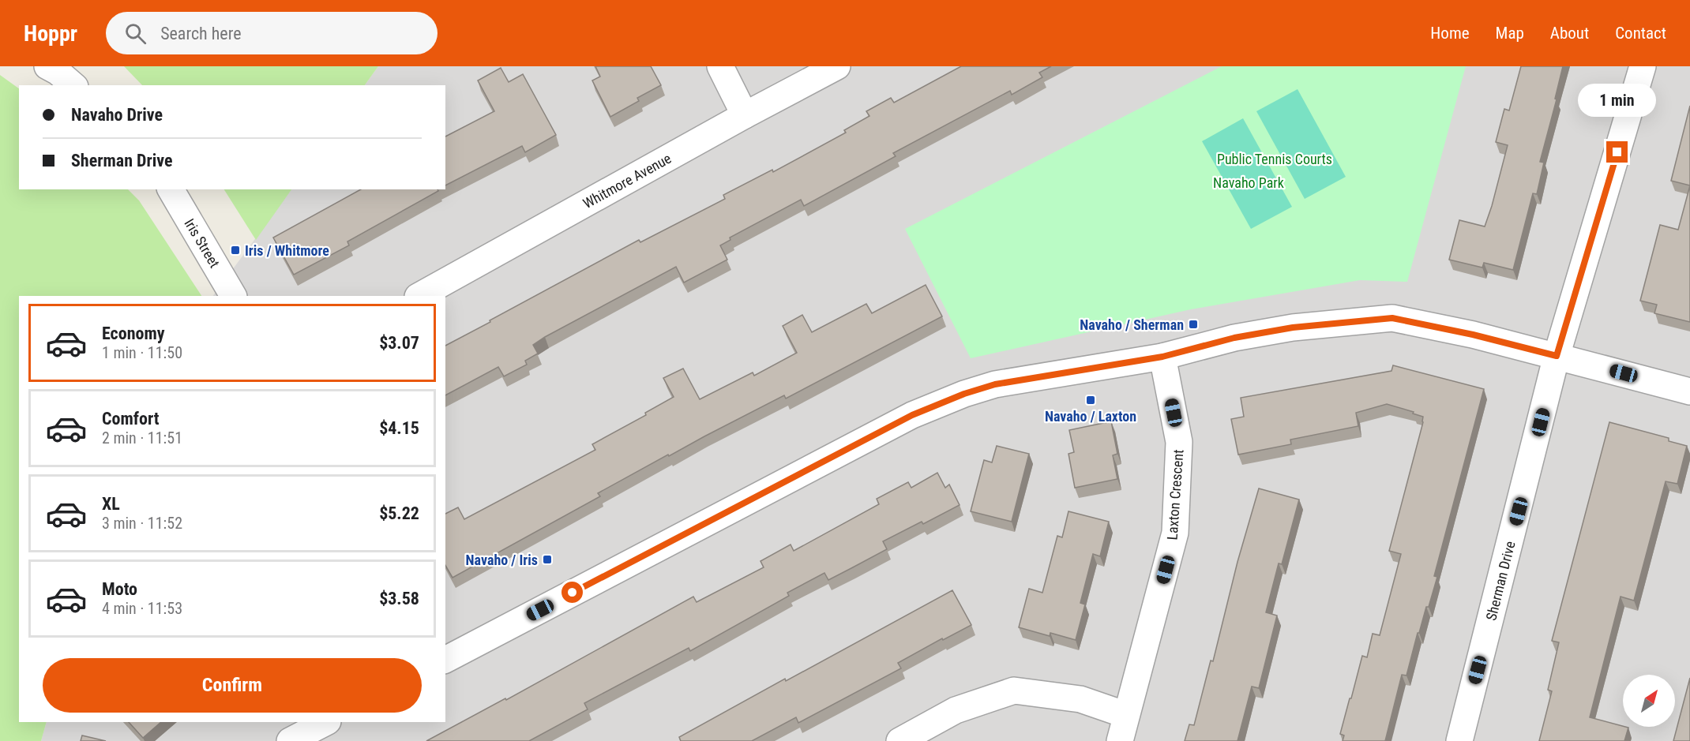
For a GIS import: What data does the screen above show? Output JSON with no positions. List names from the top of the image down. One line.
{"streets":{"street":["Whitmore Avenue","Iris Street","Laxton Crescent","Sherman Drive"]},"parks":["Public Tennis Courts","Navaho Park"],"places":{"transit":["Iris / Whitmore","Navaho / Sherman","Navaho / Laxton","Navaho / Iris"]},"north":"top right","page":{"header":"Hoppr","search":"Search here","nav":["Home","Map","About","Contact"],"bubble":"1 min","banner":["Navaho Drive","Sherman Drive"],"list":[{"name":"Economy","note":"1 min · 11:50","value":"$3.07"},{"name":"Comfort","note":"2 min · 11:51","value":"$4.15"},{"name":"XL","note":"3 min · 11:52","value":"$5.22"},{"name":"Moto","note":"4 min · 11:53","value":"$3.58"}],"buttons":"Confirm"}}
